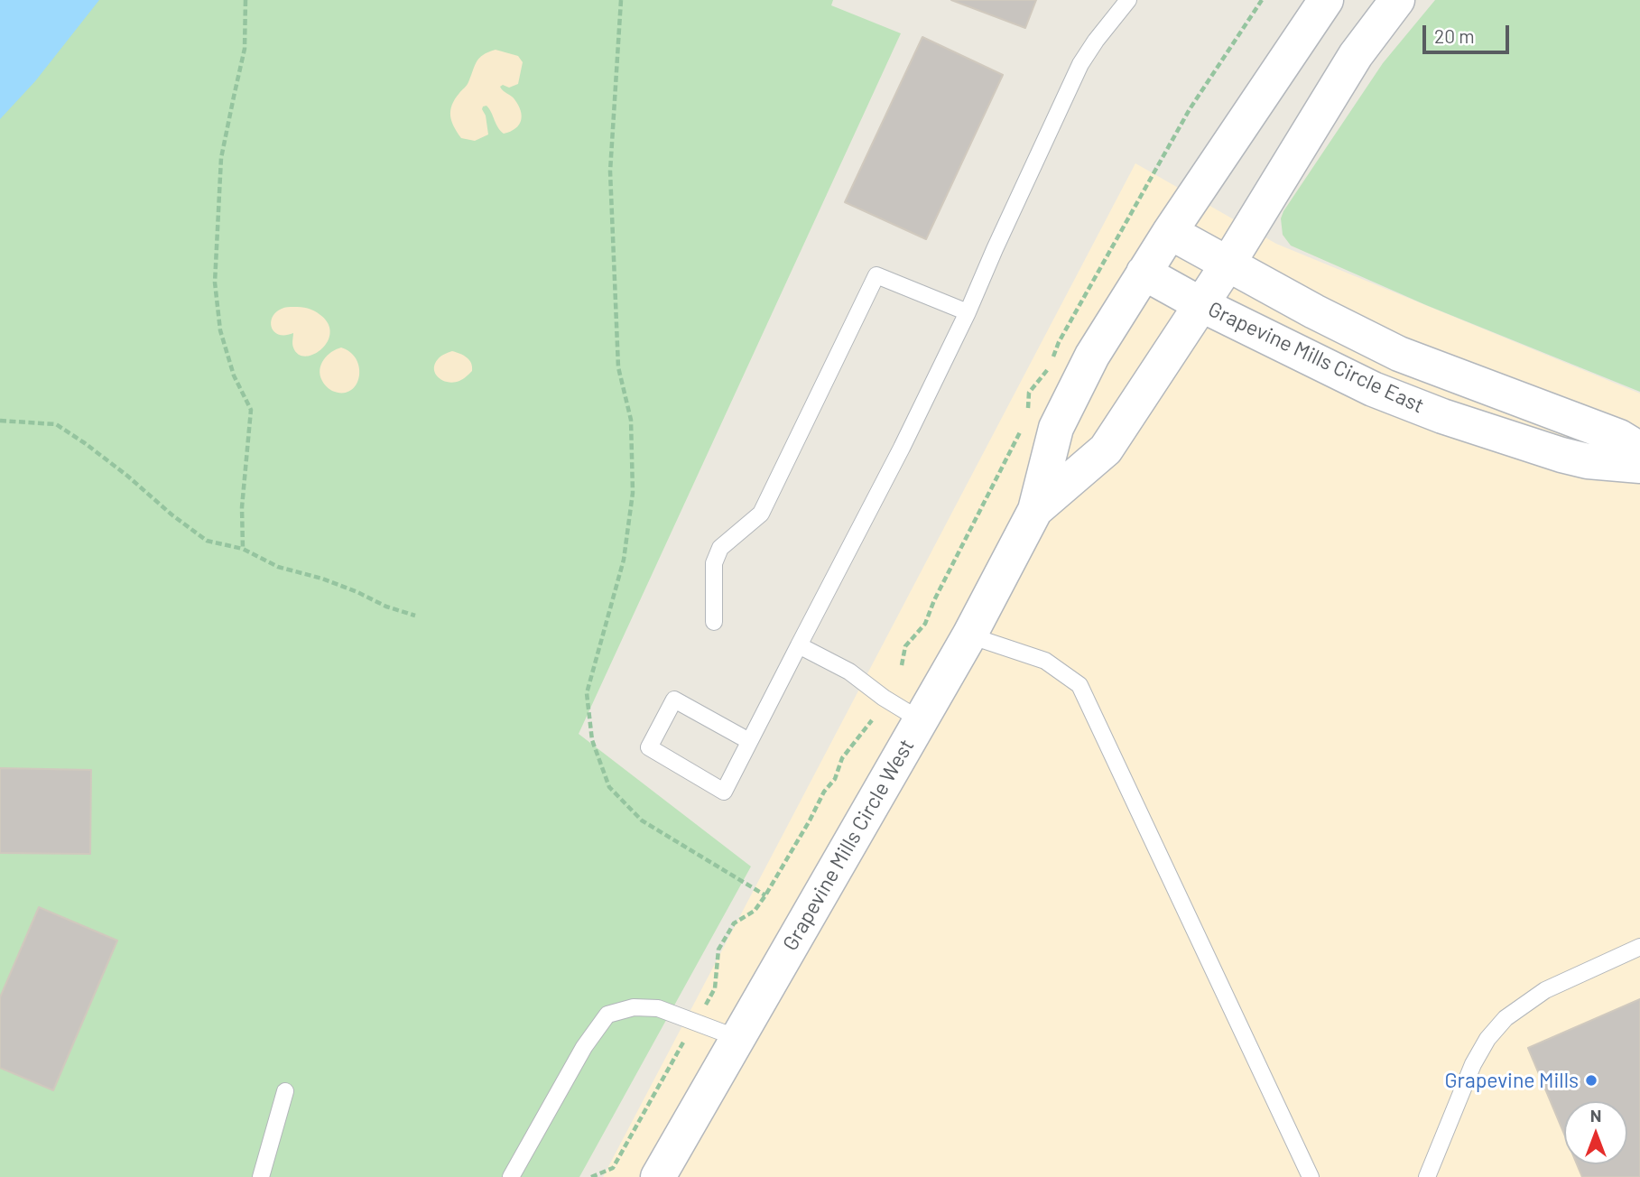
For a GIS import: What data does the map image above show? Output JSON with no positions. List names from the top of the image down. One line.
{"streets":{"street":["Grapevine Mills Circle East","Grapevine Mills Circle West"]},"crossings":[["Grapevine Mills Circle East","Grapevine Mills Circle West"]],"places":["Grapevine Mills"],"scale_bar":"20 m","north":"top"}
